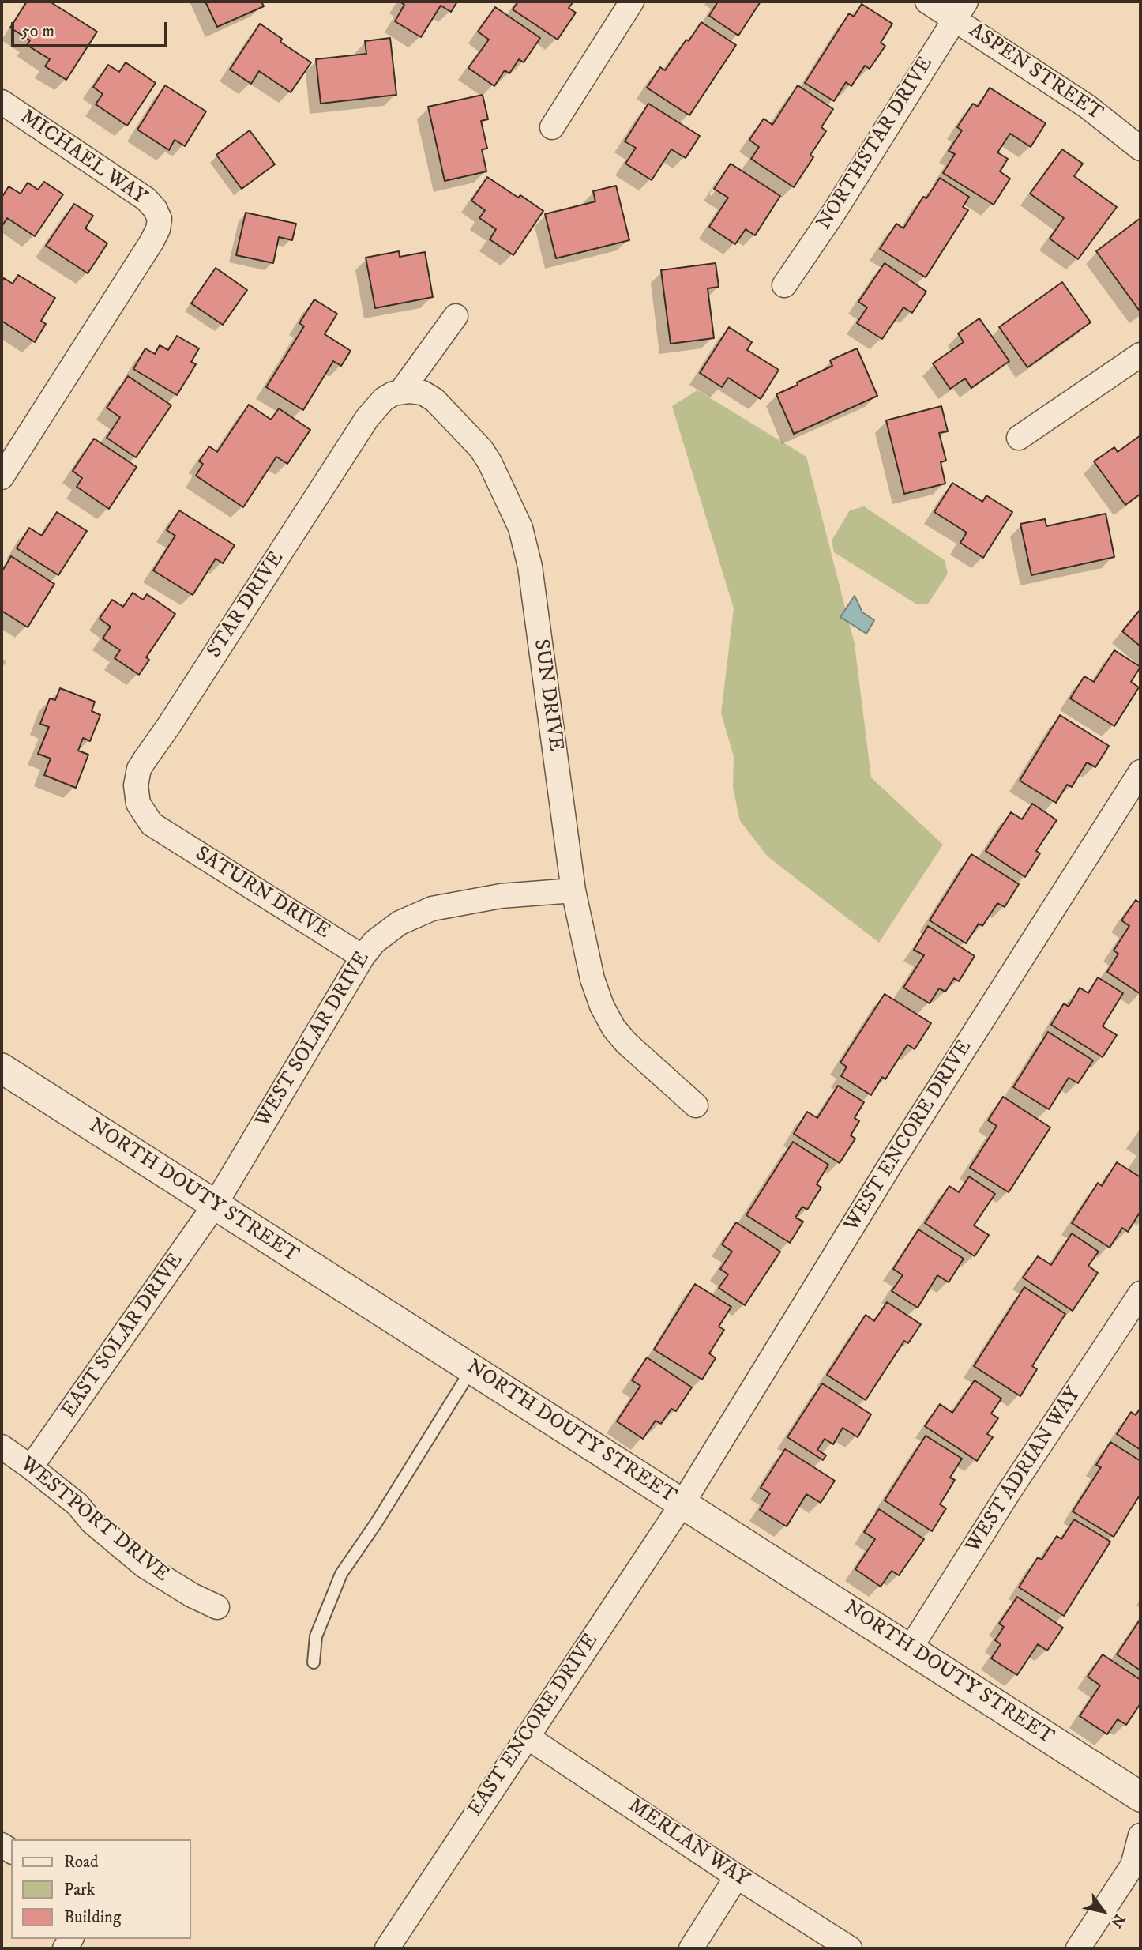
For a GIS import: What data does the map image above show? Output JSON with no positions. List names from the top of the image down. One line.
{"streets":{"street":["ASPEN STREET","NORTHSTAR DRIVE","MICHAEL WAY","STAR DRIVE","SUN DRIVE","SATURN DRIVE","WEST SOLAR DRIVE","WEST ENCORE DRIVE","NORTH DOUTY STREET","EAST SOLAR DRIVE","WEST ADRIAN WAY","WESTPORT DRIVE","EAST ENCORE DRIVE","MERLAN WAY"]},"crossings":[["ASPEN STREET","NORTHSTAR DRIVE"],["STAR DRIVE","SUN DRIVE"],["STAR DRIVE","SATURN DRIVE"],["SUN DRIVE","WEST SOLAR DRIVE"],["SATURN DRIVE","WEST SOLAR DRIVE"],["WEST SOLAR DRIVE","NORTH DOUTY STREET"],["WEST SOLAR DRIVE","EAST SOLAR DRIVE"],["WEST ENCORE DRIVE","NORTH DOUTY STREET"],["WEST ENCORE DRIVE","EAST ENCORE DRIVE"],["NORTH DOUTY STREET","EAST SOLAR DRIVE"],["NORTH DOUTY STREET","WEST ADRIAN WAY"],["NORTH DOUTY STREET","EAST ENCORE DRIVE"],["EAST SOLAR DRIVE","WESTPORT DRIVE"],["EAST ENCORE DRIVE","MERLAN WAY"]],"legend":["Road","Park","Building"],"scale_bar":"50 m","north":"bottom right"}
